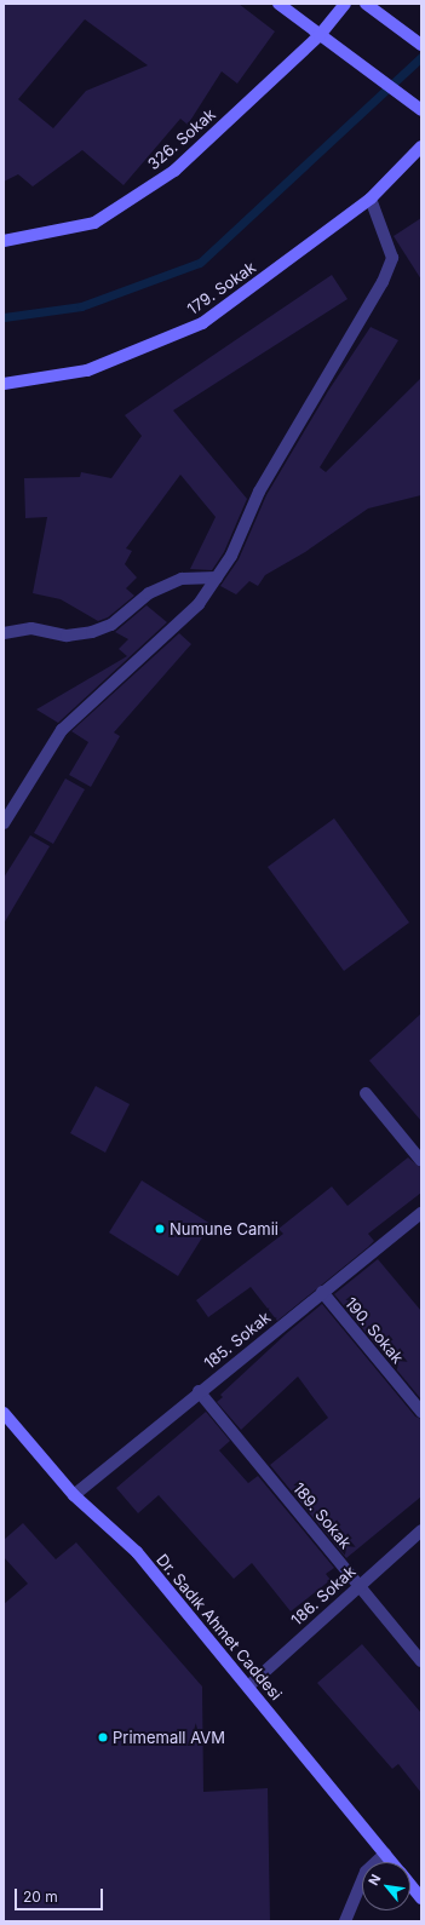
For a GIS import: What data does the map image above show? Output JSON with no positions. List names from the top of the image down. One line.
{"streets":{"street":["326. Sokak","179. Sokak","190. Sokak","185. Sokak","189. Sokak","186. Sokak","Dr. Sadık Ahmet Caddesi"]},"crossings":[["190. Sokak","185. Sokak"],["185. Sokak","189. Sokak"],["185. Sokak","Dr. Sadık Ahmet Caddesi"],["189. Sokak","186. Sokak"],["186. Sokak","Dr. Sadık Ahmet Caddesi"]],"places":["Numune Camii","Primemall AVM"],"scale_bar":"20 m","north":"top left"}
